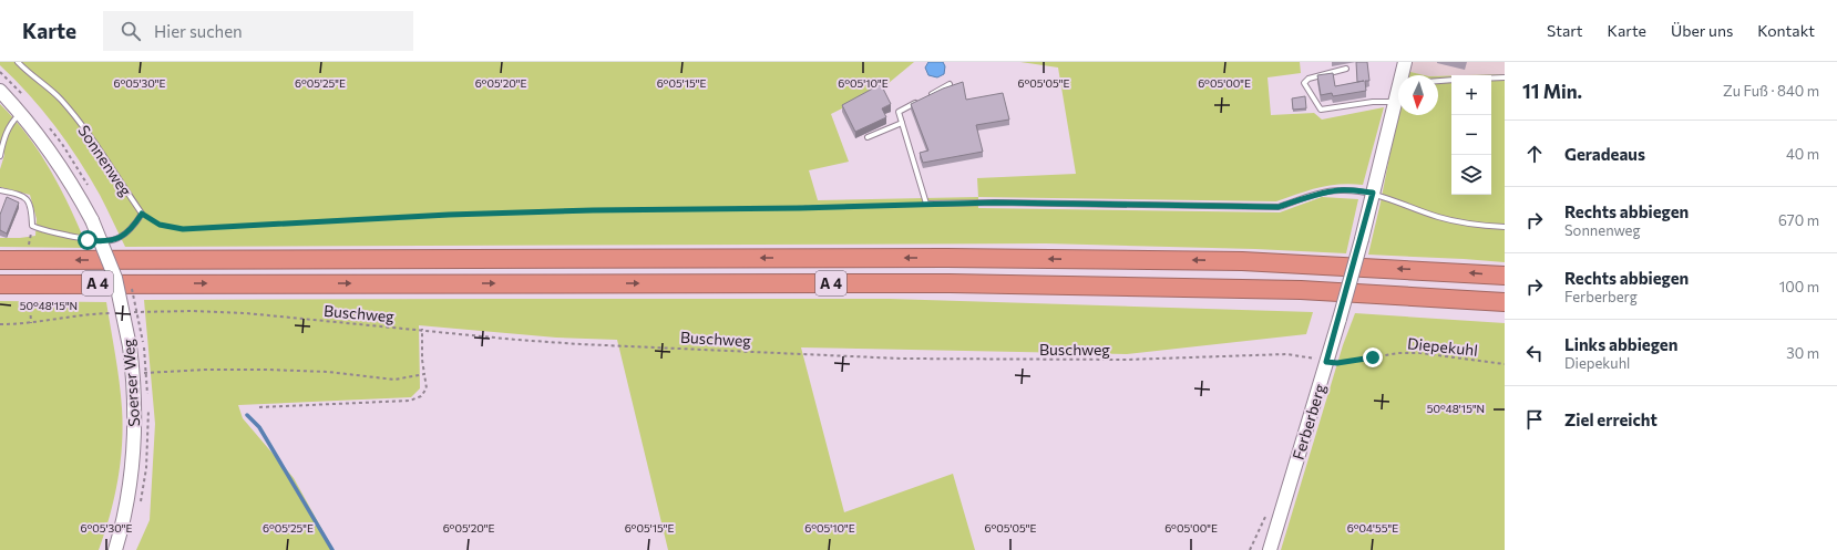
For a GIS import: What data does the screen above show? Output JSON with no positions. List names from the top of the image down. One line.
{"streets":{"highway":["A 4"],"street":["Soerser Weg","Ferberberg"],"lane":["Sonnenweg"],"path":["Buschweg","Diepekuhl"]},"crossings":[["Buschweg","Diepekuhl"],["Buschweg","Ferberberg"],["Diepekuhl","Ferberberg"]],"north":"bottom","page":{"header":"Karte","search":"Hier suchen","nav":["Start","Karte","Über uns","Kontakt"],"heading":["11 Min.","Zu Fuß · 840 m"],"map_buttons":["+","−"],"list":[["Geradeaus","40 m"],["Rechts abbiegen","Sonnenweg","670 m"],["Rechts abbiegen","Ferberberg","100 m"],["Links abbiegen","Diepekuhl","30 m"],"Ziel erreicht"]},"coordinates":["6°05'30\"E","6°05'25\"E","6°05'20\"E","6°05'15\"E","6°05'10\"E","6°05'05\"E","6°05'00\"E","50°48'15\"N","6°04'55\"E"]}
